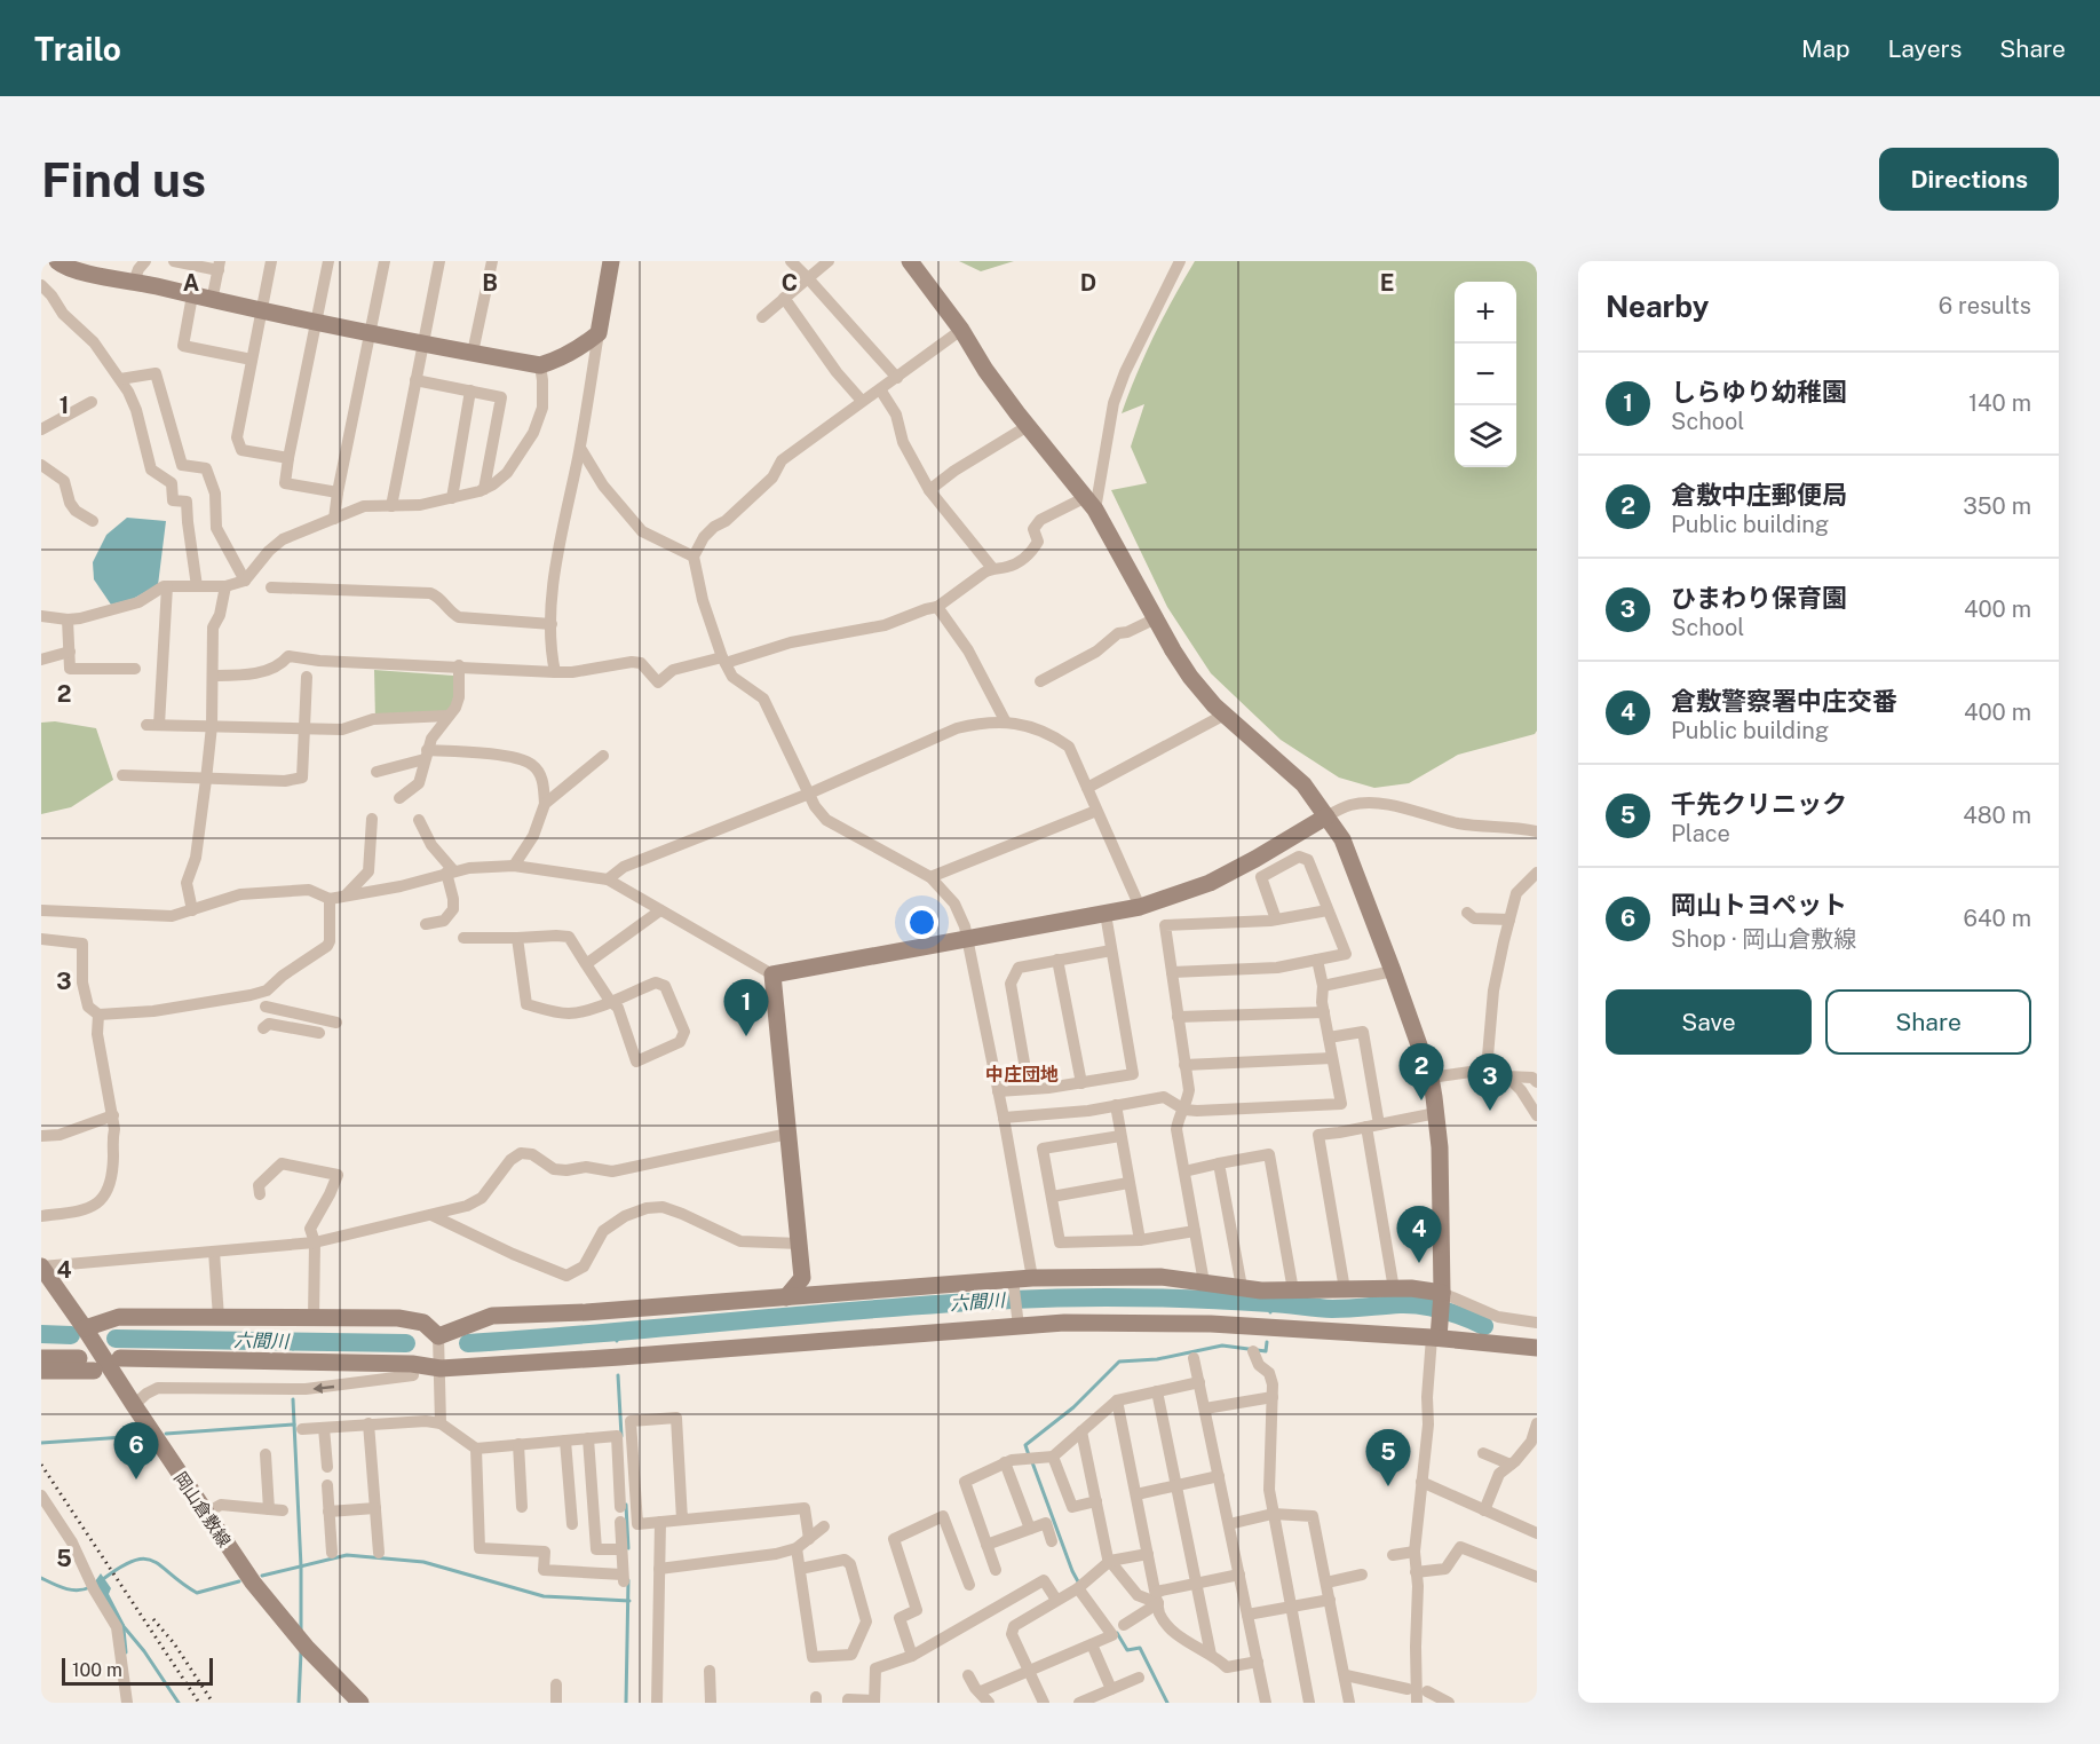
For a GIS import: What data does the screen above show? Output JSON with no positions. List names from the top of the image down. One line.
{"streets":{"street":["岡山倉敷線"]},"districts":["中庄団地"],"water":["六間川"],"scale_bar":"100 m","page":{"header":"Trailo","nav":["Map","Layers","Share"],"buttons":["Directions",["Save","Share"]],"title":"Find us","heading":["Nearby","6 results"],"map_buttons":["+","−"],"list":[{"mark":"1","name":"しらゆり幼稚園","note":"School","value":"140 m"},{"mark":"2","name":"倉敷中庄郵便局","note":"Public building","value":"350 m"},{"mark":"3","name":"ひまわり保育園","note":"School","value":"400 m"},{"mark":"4","name":"倉敷警察署中庄交番","note":"Public building","value":"400 m"},{"mark":"5","name":"千先クリニック","note":"Place","value":"480 m"},{"mark":"6","name":"岡山トヨペット","note":"Shop · 岡山倉敷線","value":"640 m"}],"pins":["1","2","3","4","6","5"],"scale":"100 m"},"grid":{"columns":["A","B","C","D","E"],"rows":["1","2","3","4","5"]}}
